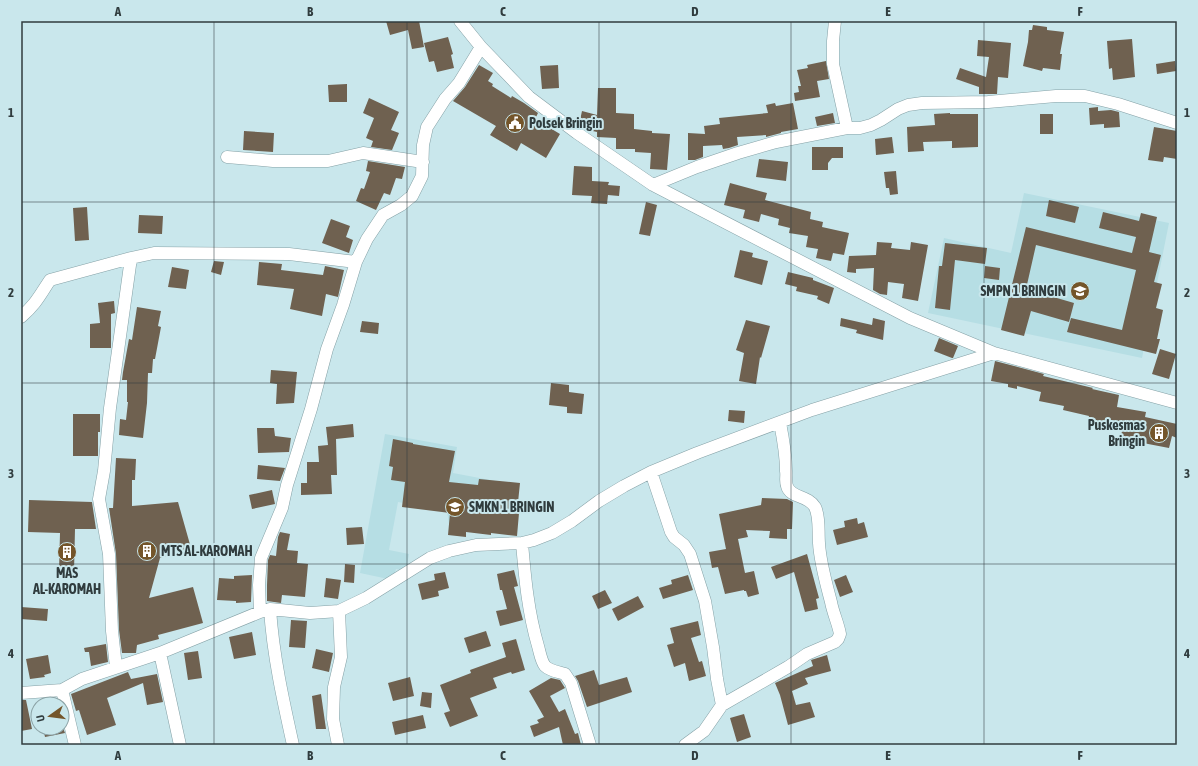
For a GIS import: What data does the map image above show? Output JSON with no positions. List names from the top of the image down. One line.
{"places":{"public building":["Polsek Bringin"],"school or university":["SMPN 1 BRINGIN","SMKN 1 BRINGIN"],"building":["Puskesmas Bringin","MTS AL-KAROMAH","MAS AL-KAROMAH"]},"north":"left","grid":{"columns":["A","B","C","D","E","F"],"rows":["1","2","3","4"]}}
